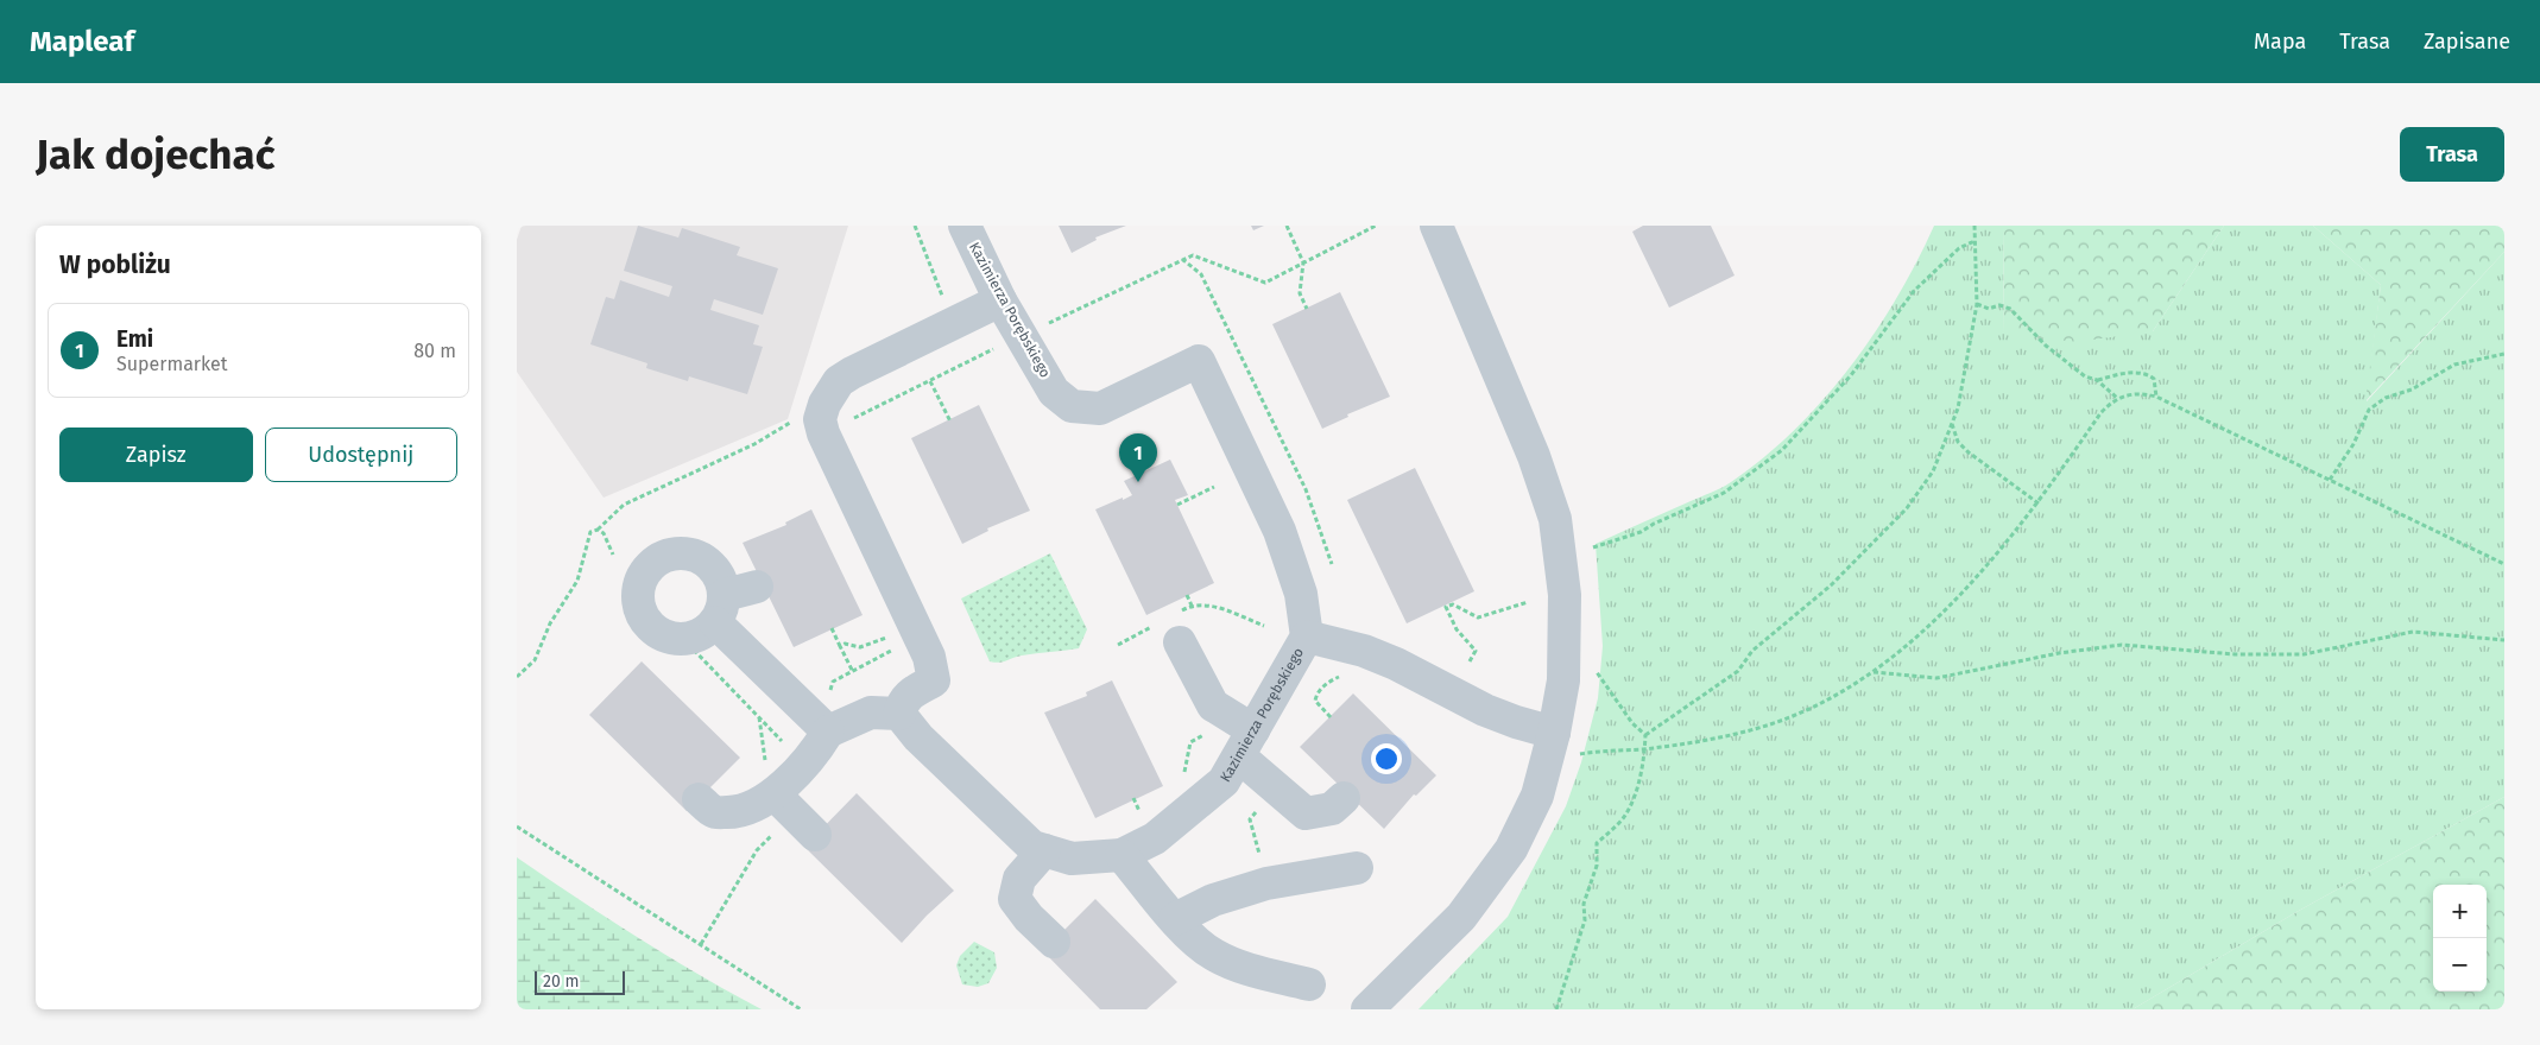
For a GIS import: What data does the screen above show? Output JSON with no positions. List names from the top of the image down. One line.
{"streets":{"street":["Kazimierza Porębskiego"]},"scale_bar":"20 m","page":{"header":"Mapleaf","nav":["Mapa","Trasa","Zapisane"],"buttons":["Trasa",["Zapisz","Udostępnij"]],"title":"Jak dojechać","heading":"W pobliżu","list":[{"mark":"1","name":"Emi","note":"Supermarket","value":"80 m"}],"pins":"1","map_buttons":["+","−"],"scale":"20 m"}}
